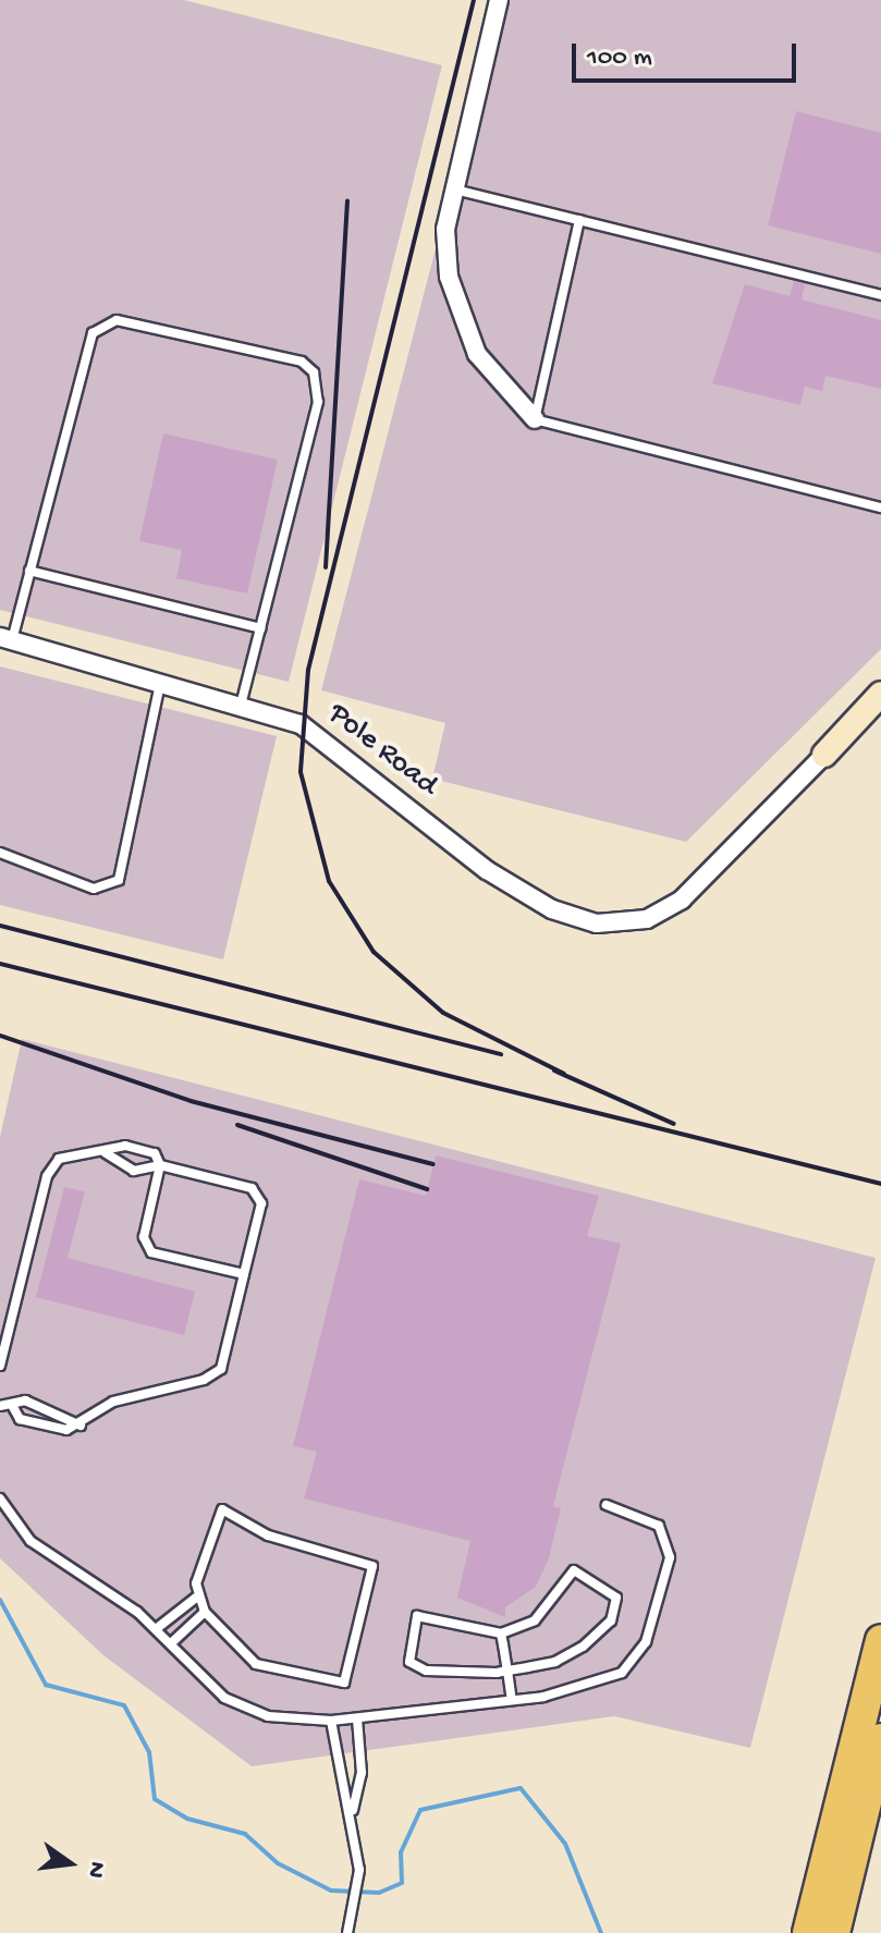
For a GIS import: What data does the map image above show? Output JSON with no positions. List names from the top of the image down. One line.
{"streets":{"street":["Pole Road"]},"scale_bar":"100 m","north":"right"}
